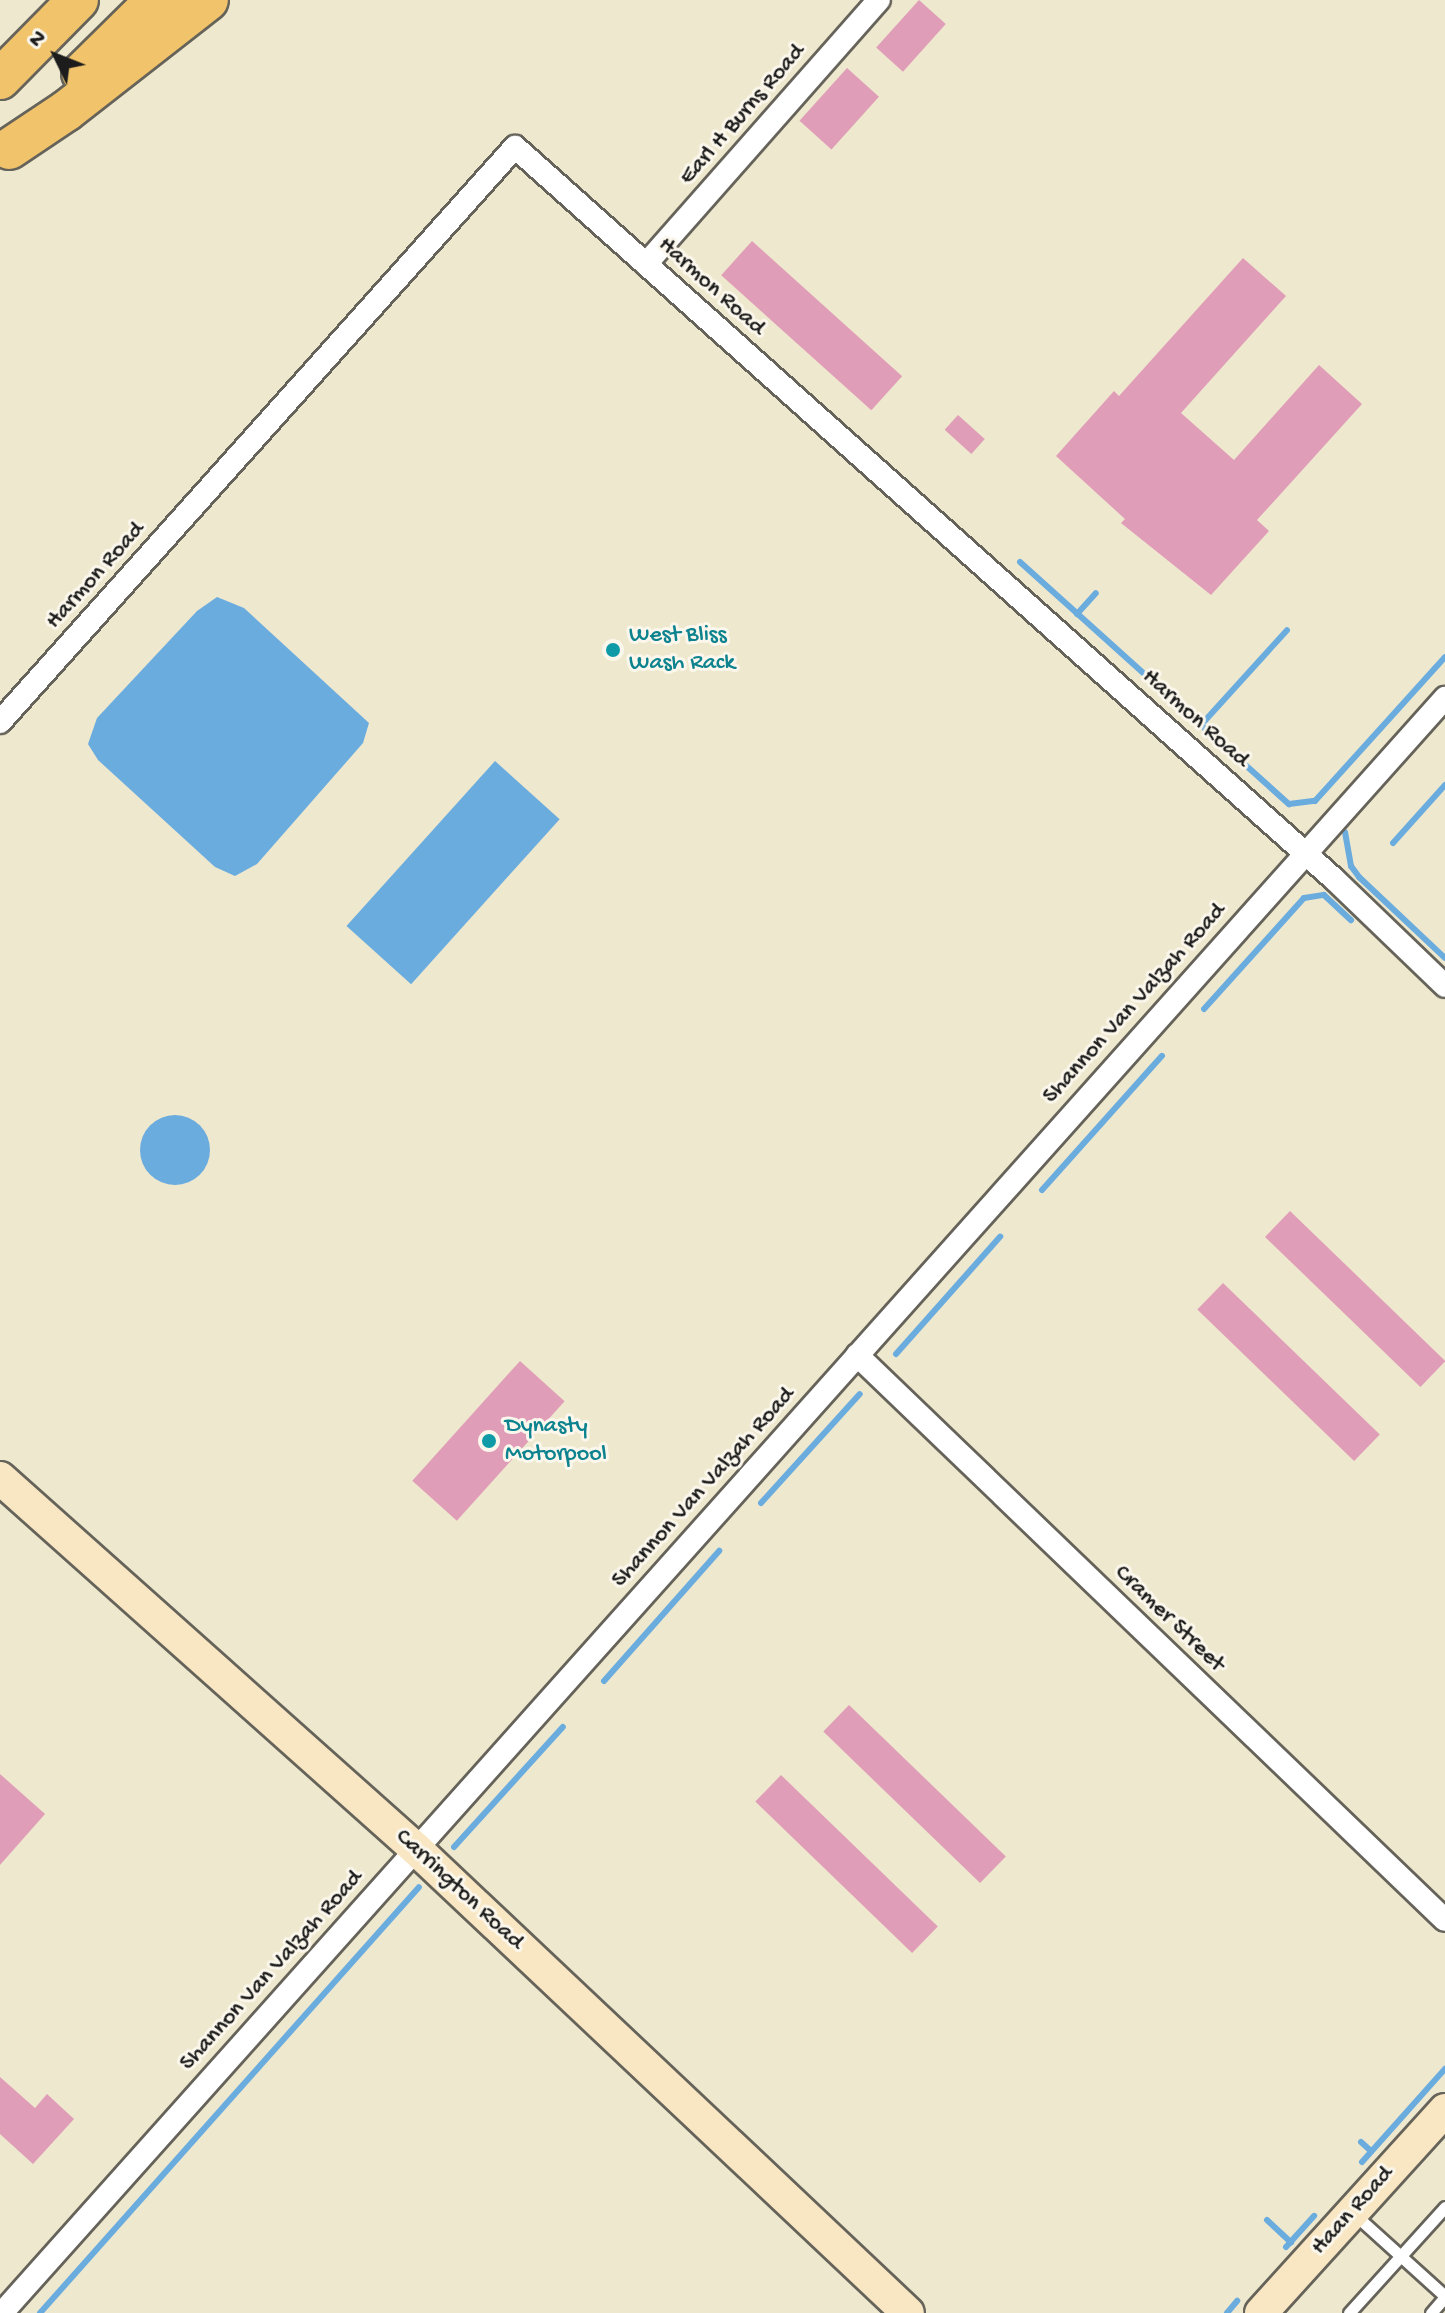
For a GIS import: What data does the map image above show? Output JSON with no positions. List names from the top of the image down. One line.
{"streets":{"street":["Earl H Burns Road","Harmon Road","Shannon Van Valzah Road","Cramer Street","Carrington Road","Haan Road"]},"crossings":[["Earl H Burns Road","Harmon Road"],["Harmon Road","Shannon Van Valzah Road"],["Shannon Van Valzah Road","Cramer Street"],["Shannon Van Valzah Road","Carrington Road"]],"places":["West Bliss Wash Rack","Dynasty Motorpool"],"north":"top left"}
